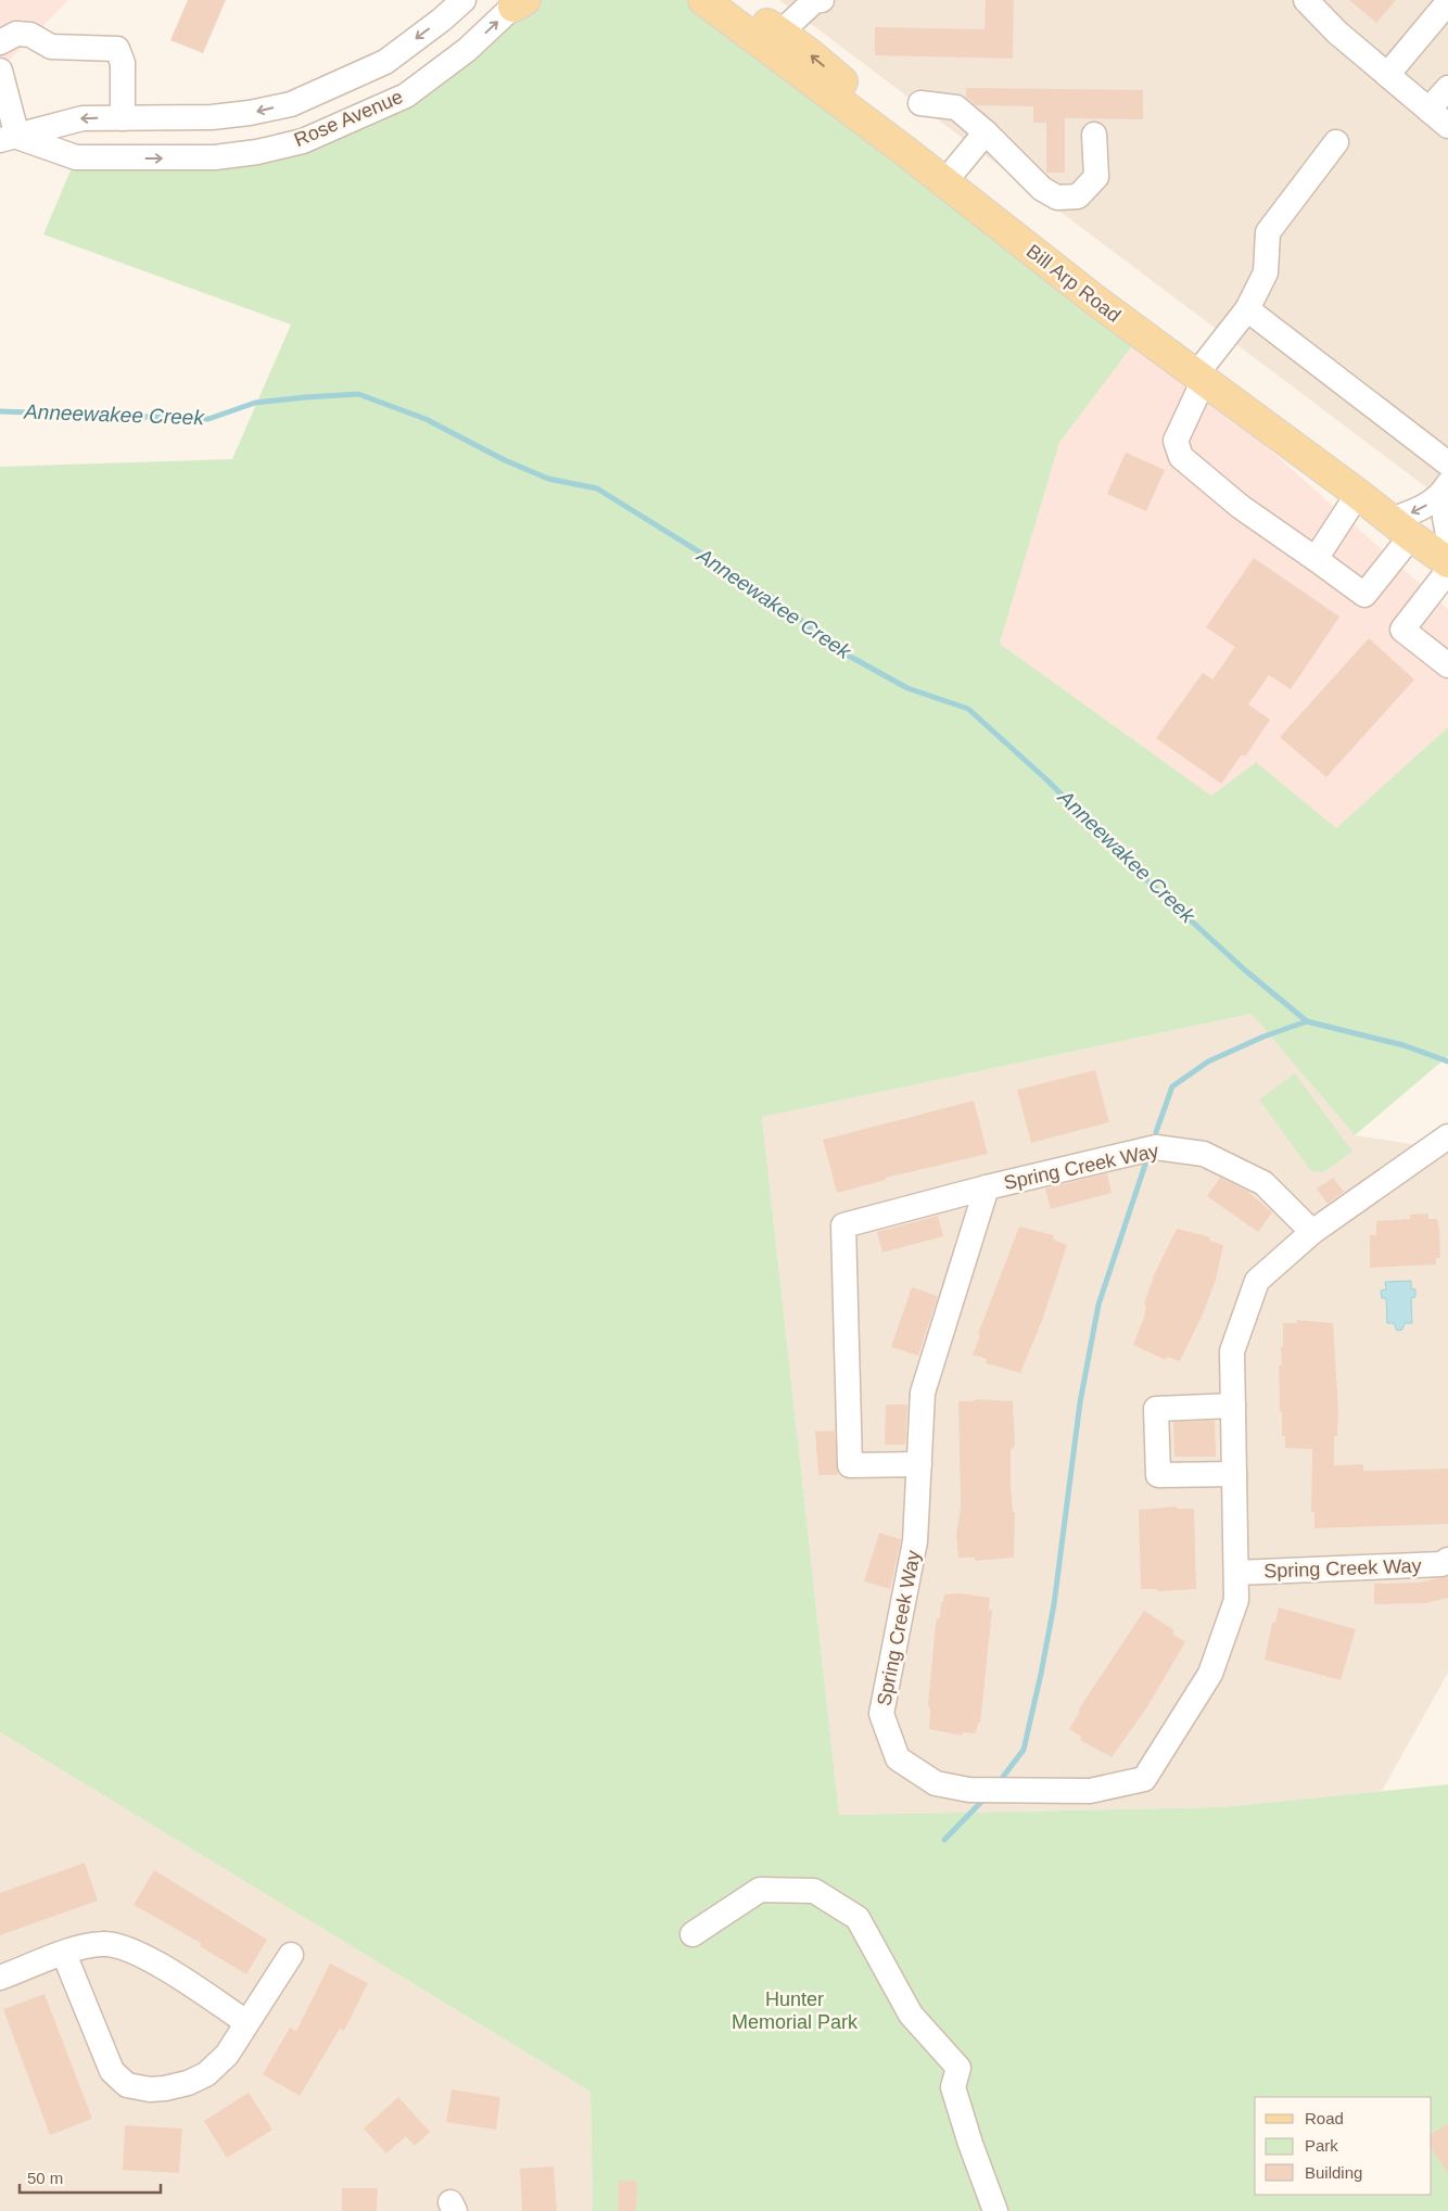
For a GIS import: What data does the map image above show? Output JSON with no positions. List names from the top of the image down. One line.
{"streets":{"main road":["Bill Arp Road"],"street":["Rose Avenue","Spring Creek Way"]},"water":["Anneewakee Creek"],"parks":["Hunter Memorial Park"],"legend":["Road","Park","Building"],"scale_bar":"50 m"}
